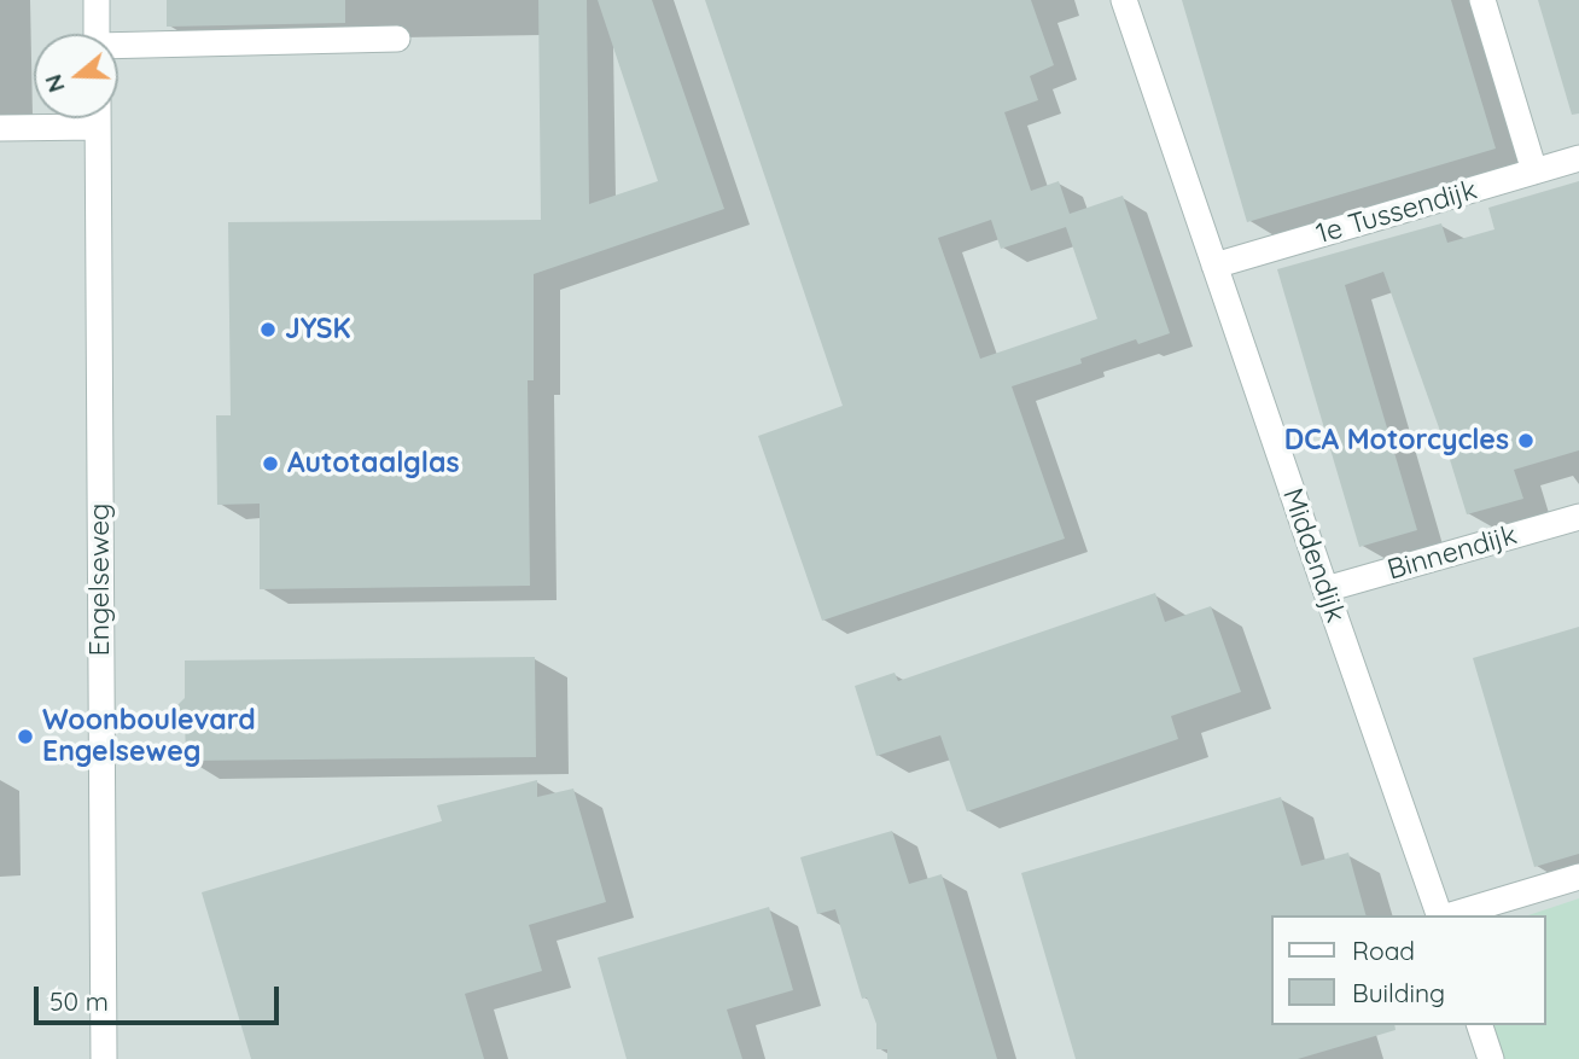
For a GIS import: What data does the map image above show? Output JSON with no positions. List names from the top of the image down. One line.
{"streets":{"street":["1e Tussendijk","Binnendijk","Middendijk","Engelseweg"]},"crossings":[["1e Tussendijk","Middendijk"],["Binnendijk","Middendijk"]],"places":["JYSK","DCA Motorcycles","Autotaalglas","Woonboulevard Engelseweg"],"legend":["Road","Building"],"scale_bar":"50 m","north":"left"}
